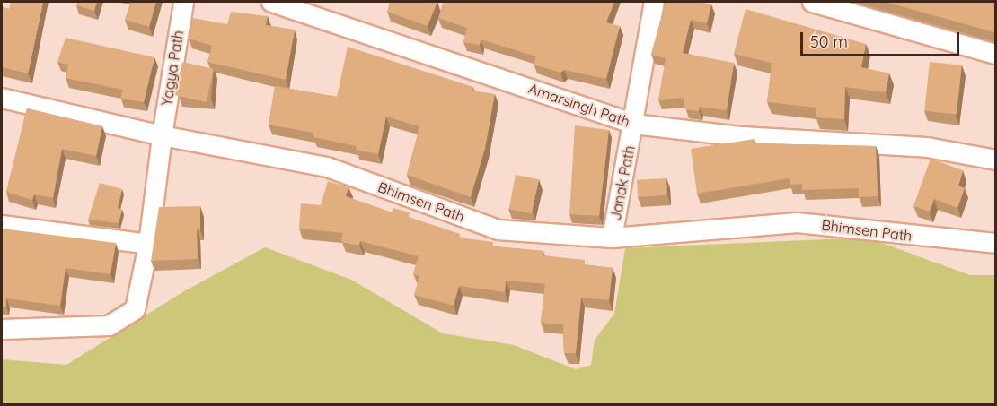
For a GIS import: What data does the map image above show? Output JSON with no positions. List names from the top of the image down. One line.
{"streets":{"street":["Yagya Path","Amarsingh Path","Janak Path","Bhimsen Path"]},"crossings":[["Yagya Path","Bhimsen Path"],["Amarsingh Path","Janak Path"],["Janak Path","Bhimsen Path"]],"scale_bar":"50 m"}
